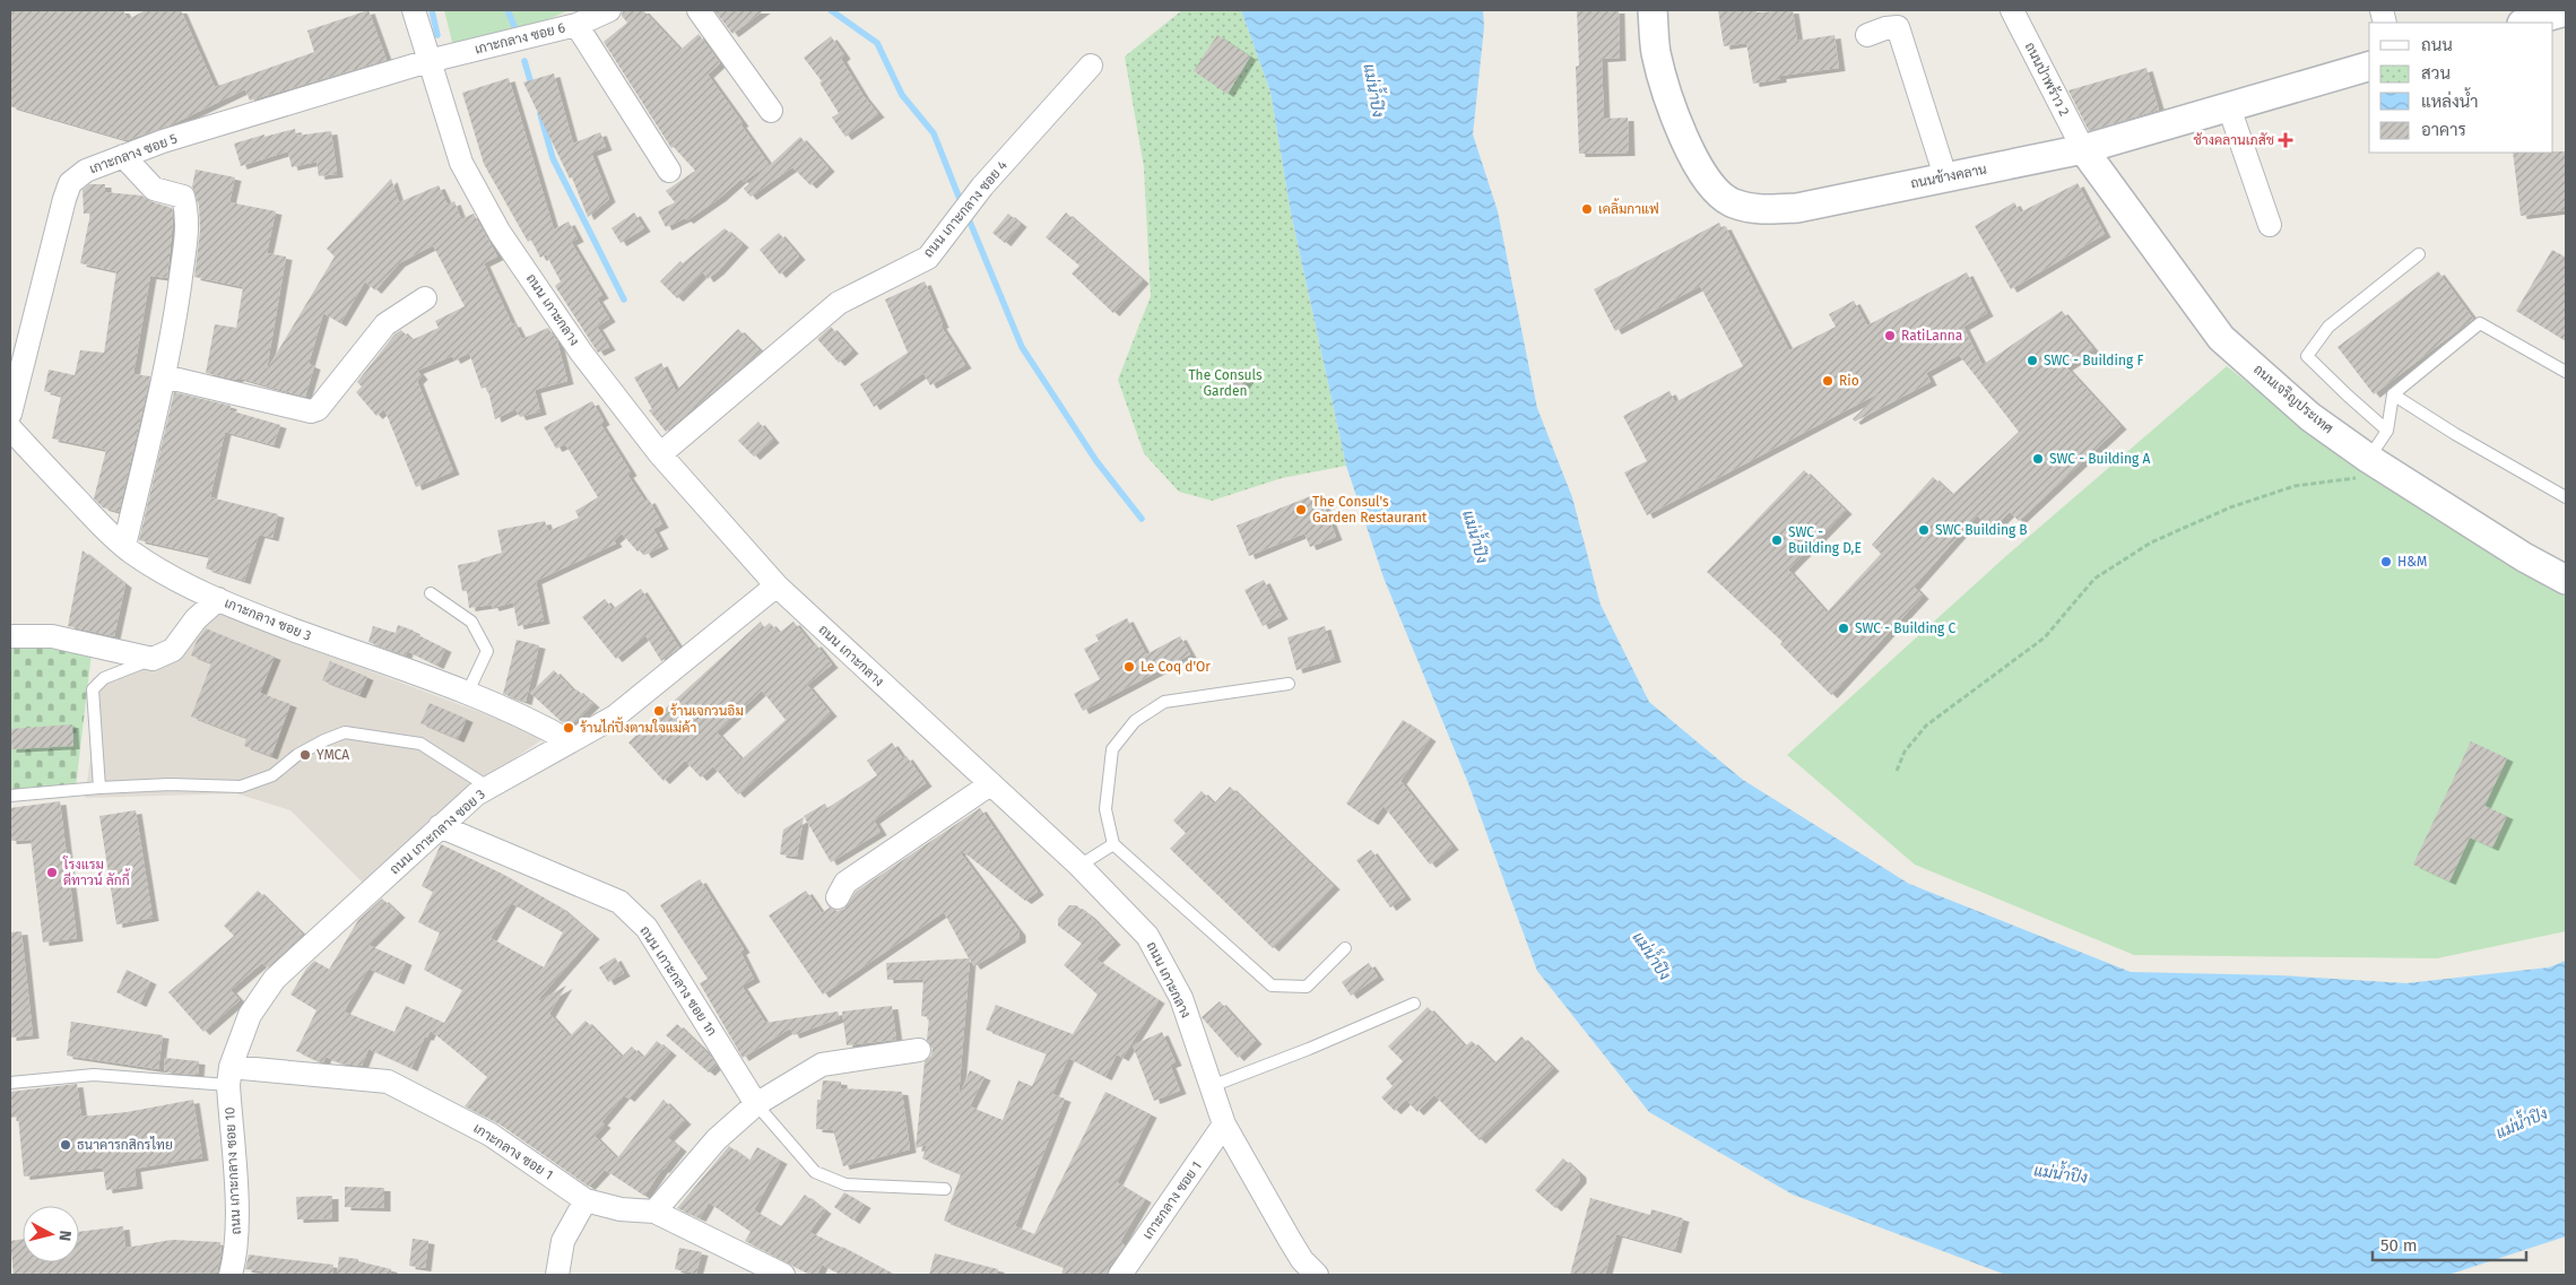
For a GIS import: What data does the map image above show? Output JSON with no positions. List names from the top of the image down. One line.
{"streets":{"street":["เกาะกลาง ซอย 6","ถนนป่าพร้าว 2","เกาะกลาง ซอย 5","ถนนช้างคลาน","ถนน เกาะกลาง ซอย 4","ถนน เกาะกลาง","ถนนเจริญประเทศ","เกาะกลาง ซอย 3","ถนน เกาะกลาง ซอย 3","ถนน เกาะกลาง ซอย 1ก","เกาะกลาง ซอย 1","ถนน เกาะกลาง ซอย 10"]},"crossings":[["เกาะกลาง ซอย 6","เกาะกลาง ซอย 5"],["เกาะกลาง ซอย 6","ถนน เกาะกลาง"],["ถนนป่าพร้าว 2","ถนนช้างคลาน"],["ถนนป่าพร้าว 2","ถนนเจริญประเทศ"],["เกาะกลาง ซอย 5","ถนน เกาะกลาง"],["ถนนช้างคลาน","ถนนเจริญประเทศ"],["ถนน เกาะกลาง ซอย 4","ถนน เกาะกลาง"],["ถนน เกาะกลาง","ถนน เกาะกลาง ซอย 3"],["ถนน เกาะกลาง","เกาะกลาง ซอย 1"],["เกาะกลาง ซอย 3","ถนน เกาะกลาง ซอย 3"],["ถนน เกาะกลาง ซอย 3","ถนน เกาะกลาง ซอย 1ก"],["ถนน เกาะกลาง ซอย 3","เกาะกลาง ซอย 1"],["ถนน เกาะกลาง ซอย 3","ถนน เกาะกลาง ซอย 10"],["เกาะกลาง ซอย 1","ถนน เกาะกลาง ซอย 10"]],"water":["แม่น้ำปิง"],"parks":["The Consuls Garden"],"places":{"health":["ช้างคลานเภสัช"],"other":["เคลิ้มกาแฟ","RatiLanna","SWC - Building F","Rio","SWC - Building A","The Consul's Garden Restaurant","SWC Building B","SWC - Building D,E","H&M","SWC - Building C","Le Coq d'Or","ร้านเจกวนอิม","ร้านไก่ปิ้งตามใจแม่ค้า","YMCA","โรงแรม ดีทาวน์ ลักกี้","ธนาคารกสิกรไทย"]},"legend":["ถนน","สวน","แหล่งน้ำ","อาคาร"],"scale_bar":"50 m","north":"right"}
